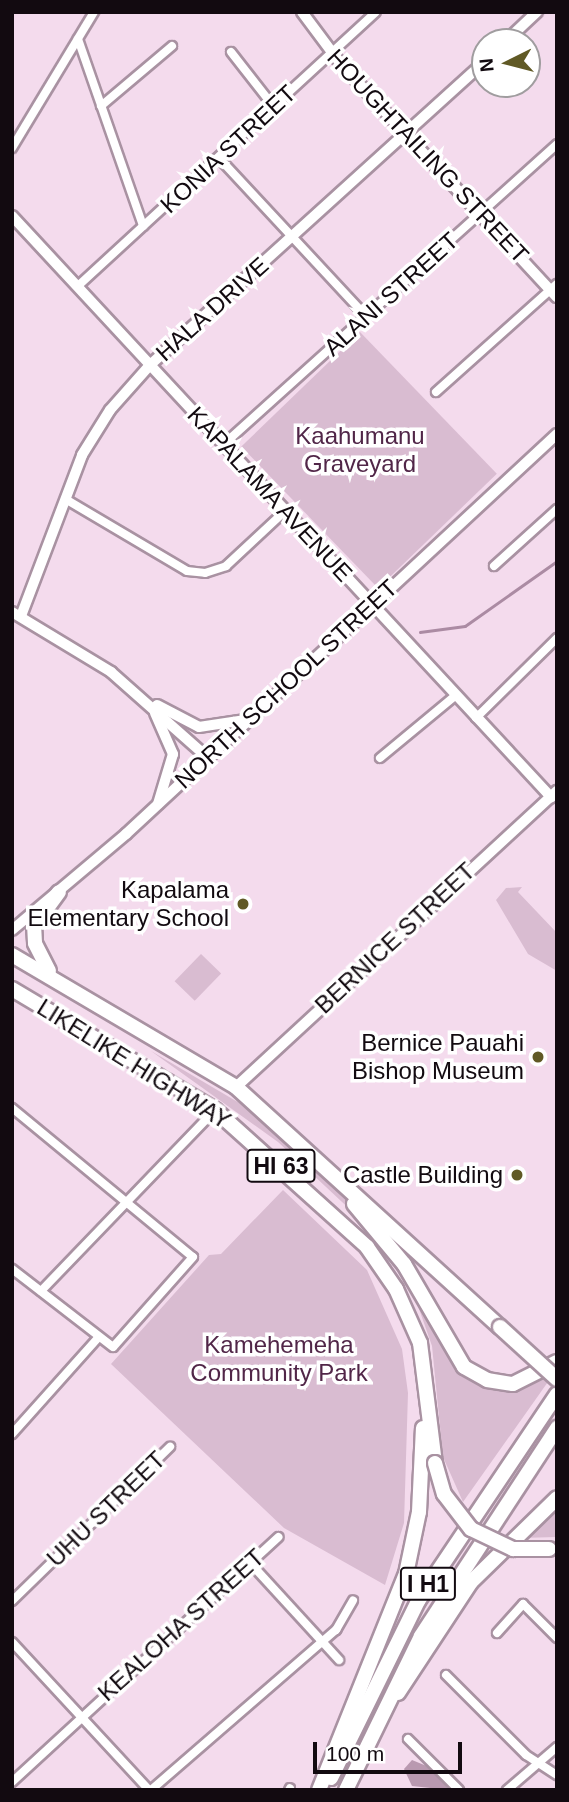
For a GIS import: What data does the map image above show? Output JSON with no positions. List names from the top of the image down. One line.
{"streets":{"highway":["LIKELIKE HIGHWAY","HI 63","I H1"],"street":["KONIA STREET","HOUGHTAILING STREET","ALANI STREET","HALA DRIVE","KAPALAMA AVENUE","NORTH SCHOOL STREET","BERNICE STREET","UHU STREET","KEALOHA STREET"]},"crossings":[["KONIA STREET","HOUGHTAILING STREET"],["KONIA STREET","KAPALAMA AVENUE"],["HOUGHTAILING STREET","ALANI STREET"],["HOUGHTAILING STREET","HALA DRIVE"],["ALANI STREET","KAPALAMA AVENUE"],["HALA DRIVE","KAPALAMA AVENUE"],["KAPALAMA AVENUE","NORTH SCHOOL STREET"],["KAPALAMA AVENUE","BERNICE STREET"],["BERNICE STREET","LIKELIKE HIGHWAY"]],"parks":["Kaahumanu Graveyard","Kamehemeha Community Park"],"places":["Kapalama Elementary School","Bernice Pauahi Bishop Museum","Castle Building"],"scale_bar":"100 m","north":"left"}
